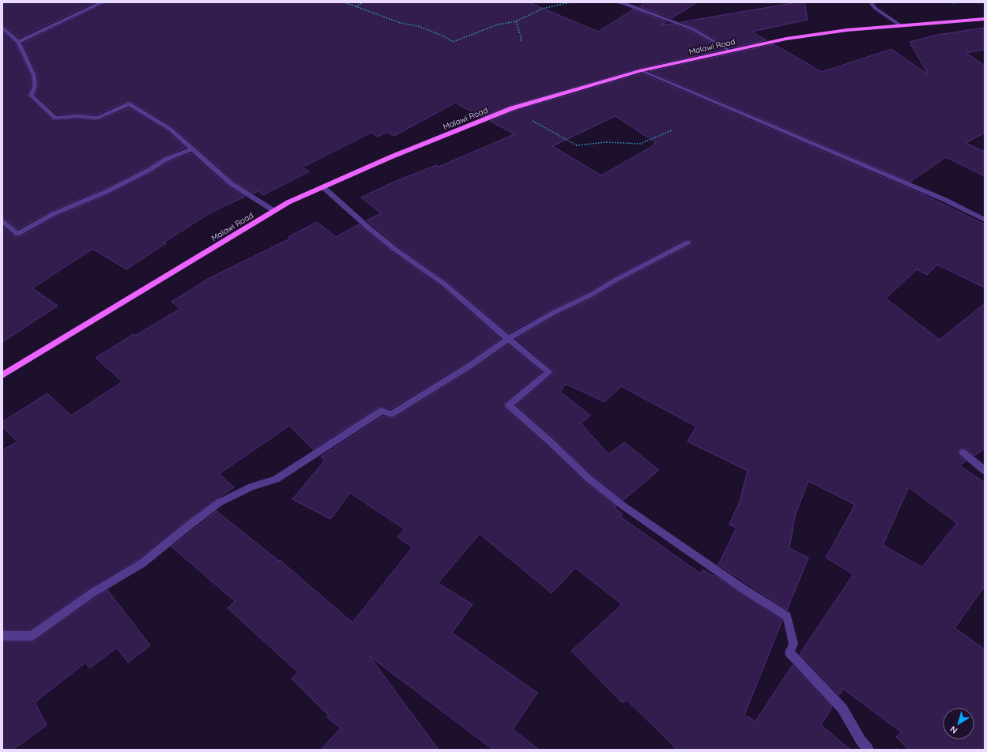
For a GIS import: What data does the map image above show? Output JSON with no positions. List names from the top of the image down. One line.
{"streets":{"main road":["Malawi Road"]},"north":"bottom left"}
